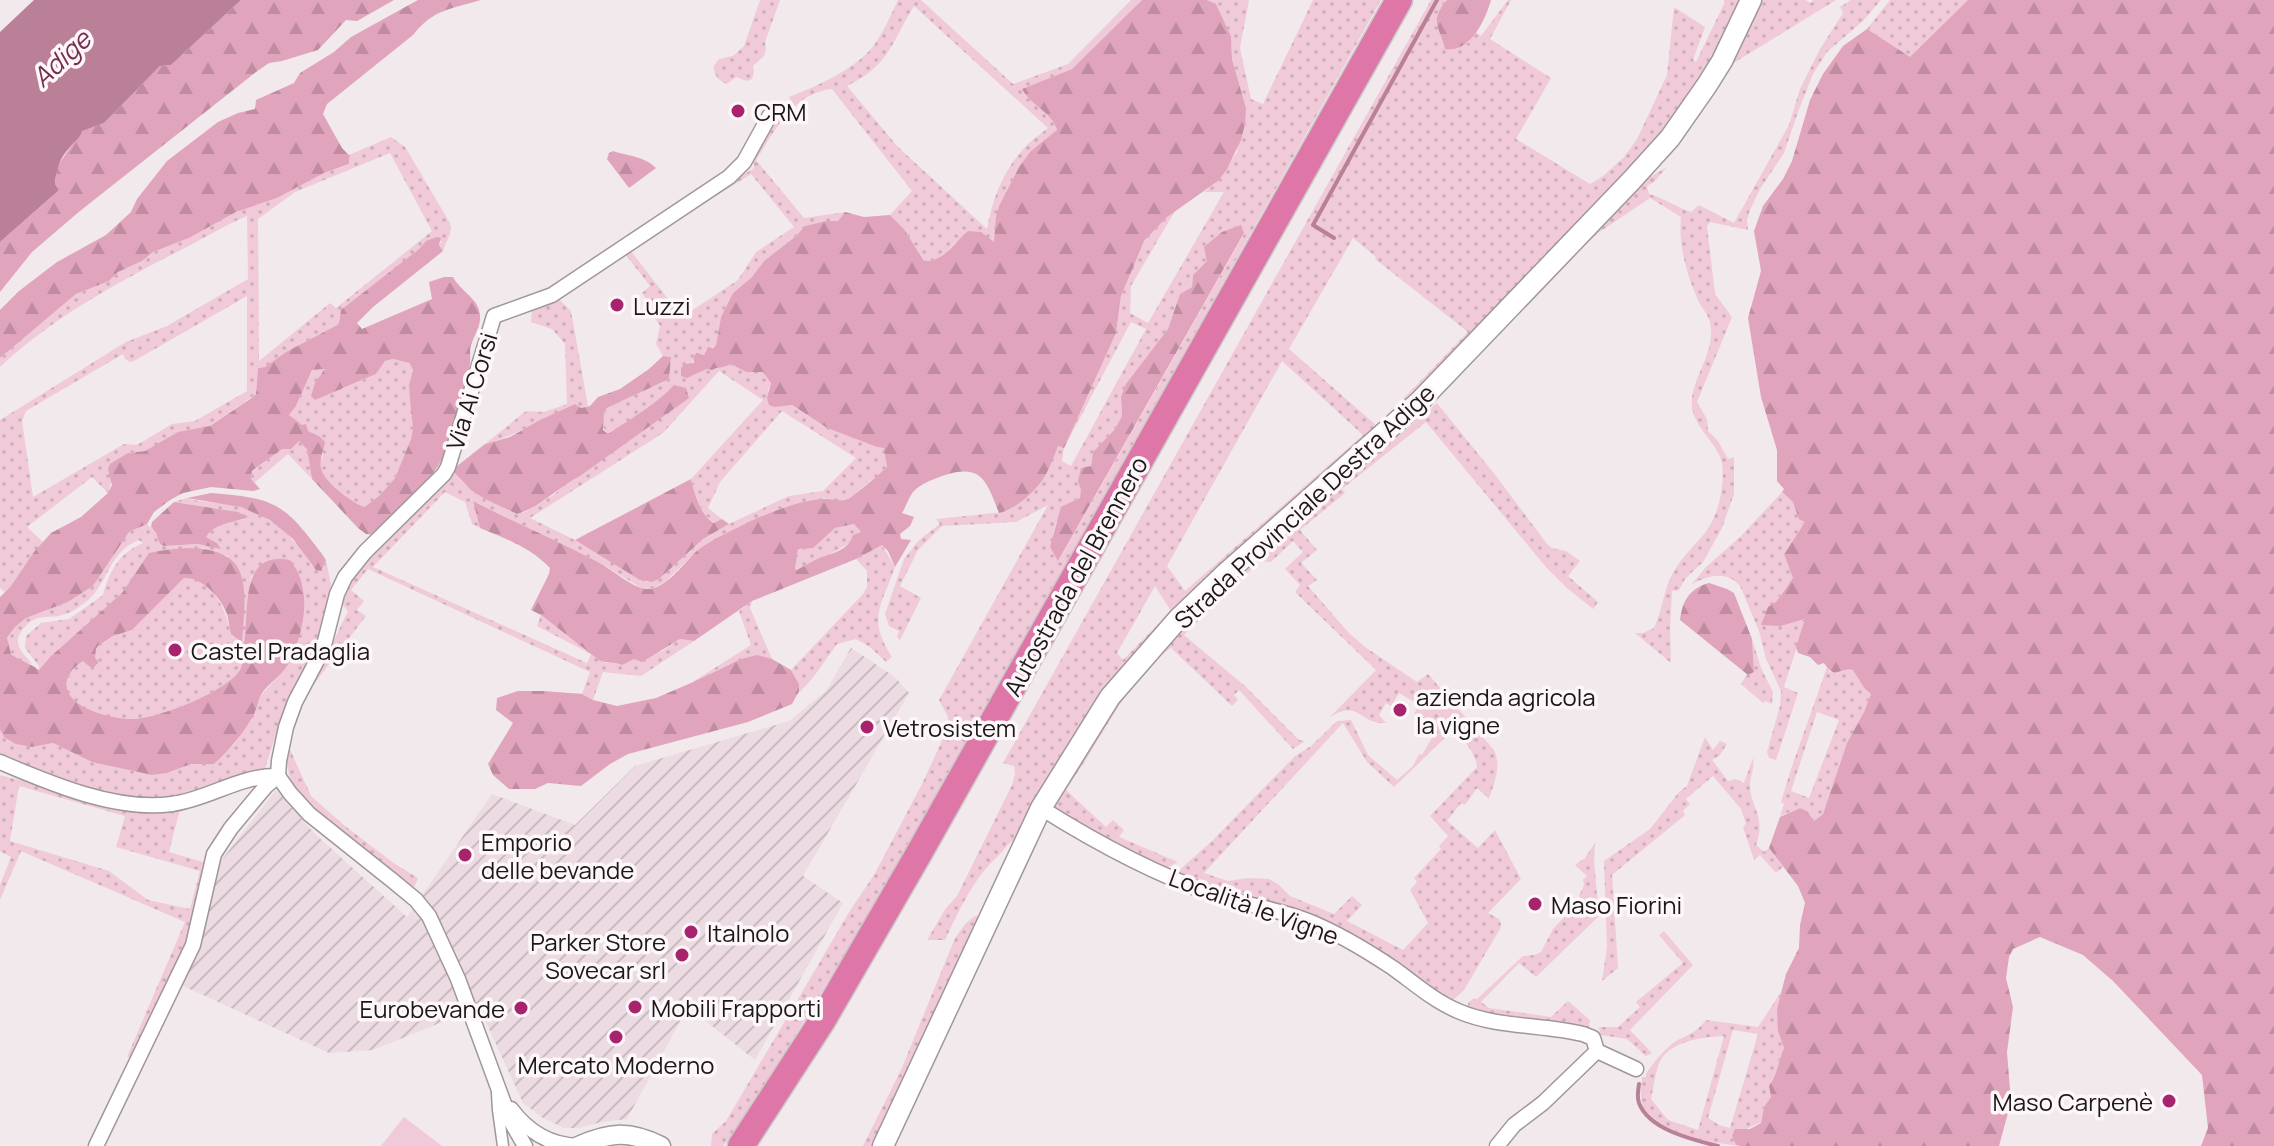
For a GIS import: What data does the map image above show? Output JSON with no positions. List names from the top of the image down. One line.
{"streets":{"highway":["Autostrada del Brennero"],"main road":["Strada Provinciale Destra Adige"],"street":["Via Ai Corsi","Località le Vigne"]},"crossings":[["Strada Provinciale Destra Adige","Località le Vigne"]],"water":["Adige"],"places":["CRM","Luzzi","Castel Pradaglia","azienda agricola la vigne","Vetrosistem","Emporio delle bevande","Maso Fiorini","Italnolo","Parker Store Sovecar srl","Mobili Frapporti","Eurobevande","Mercato Moderno","Maso Carpenè"]}
